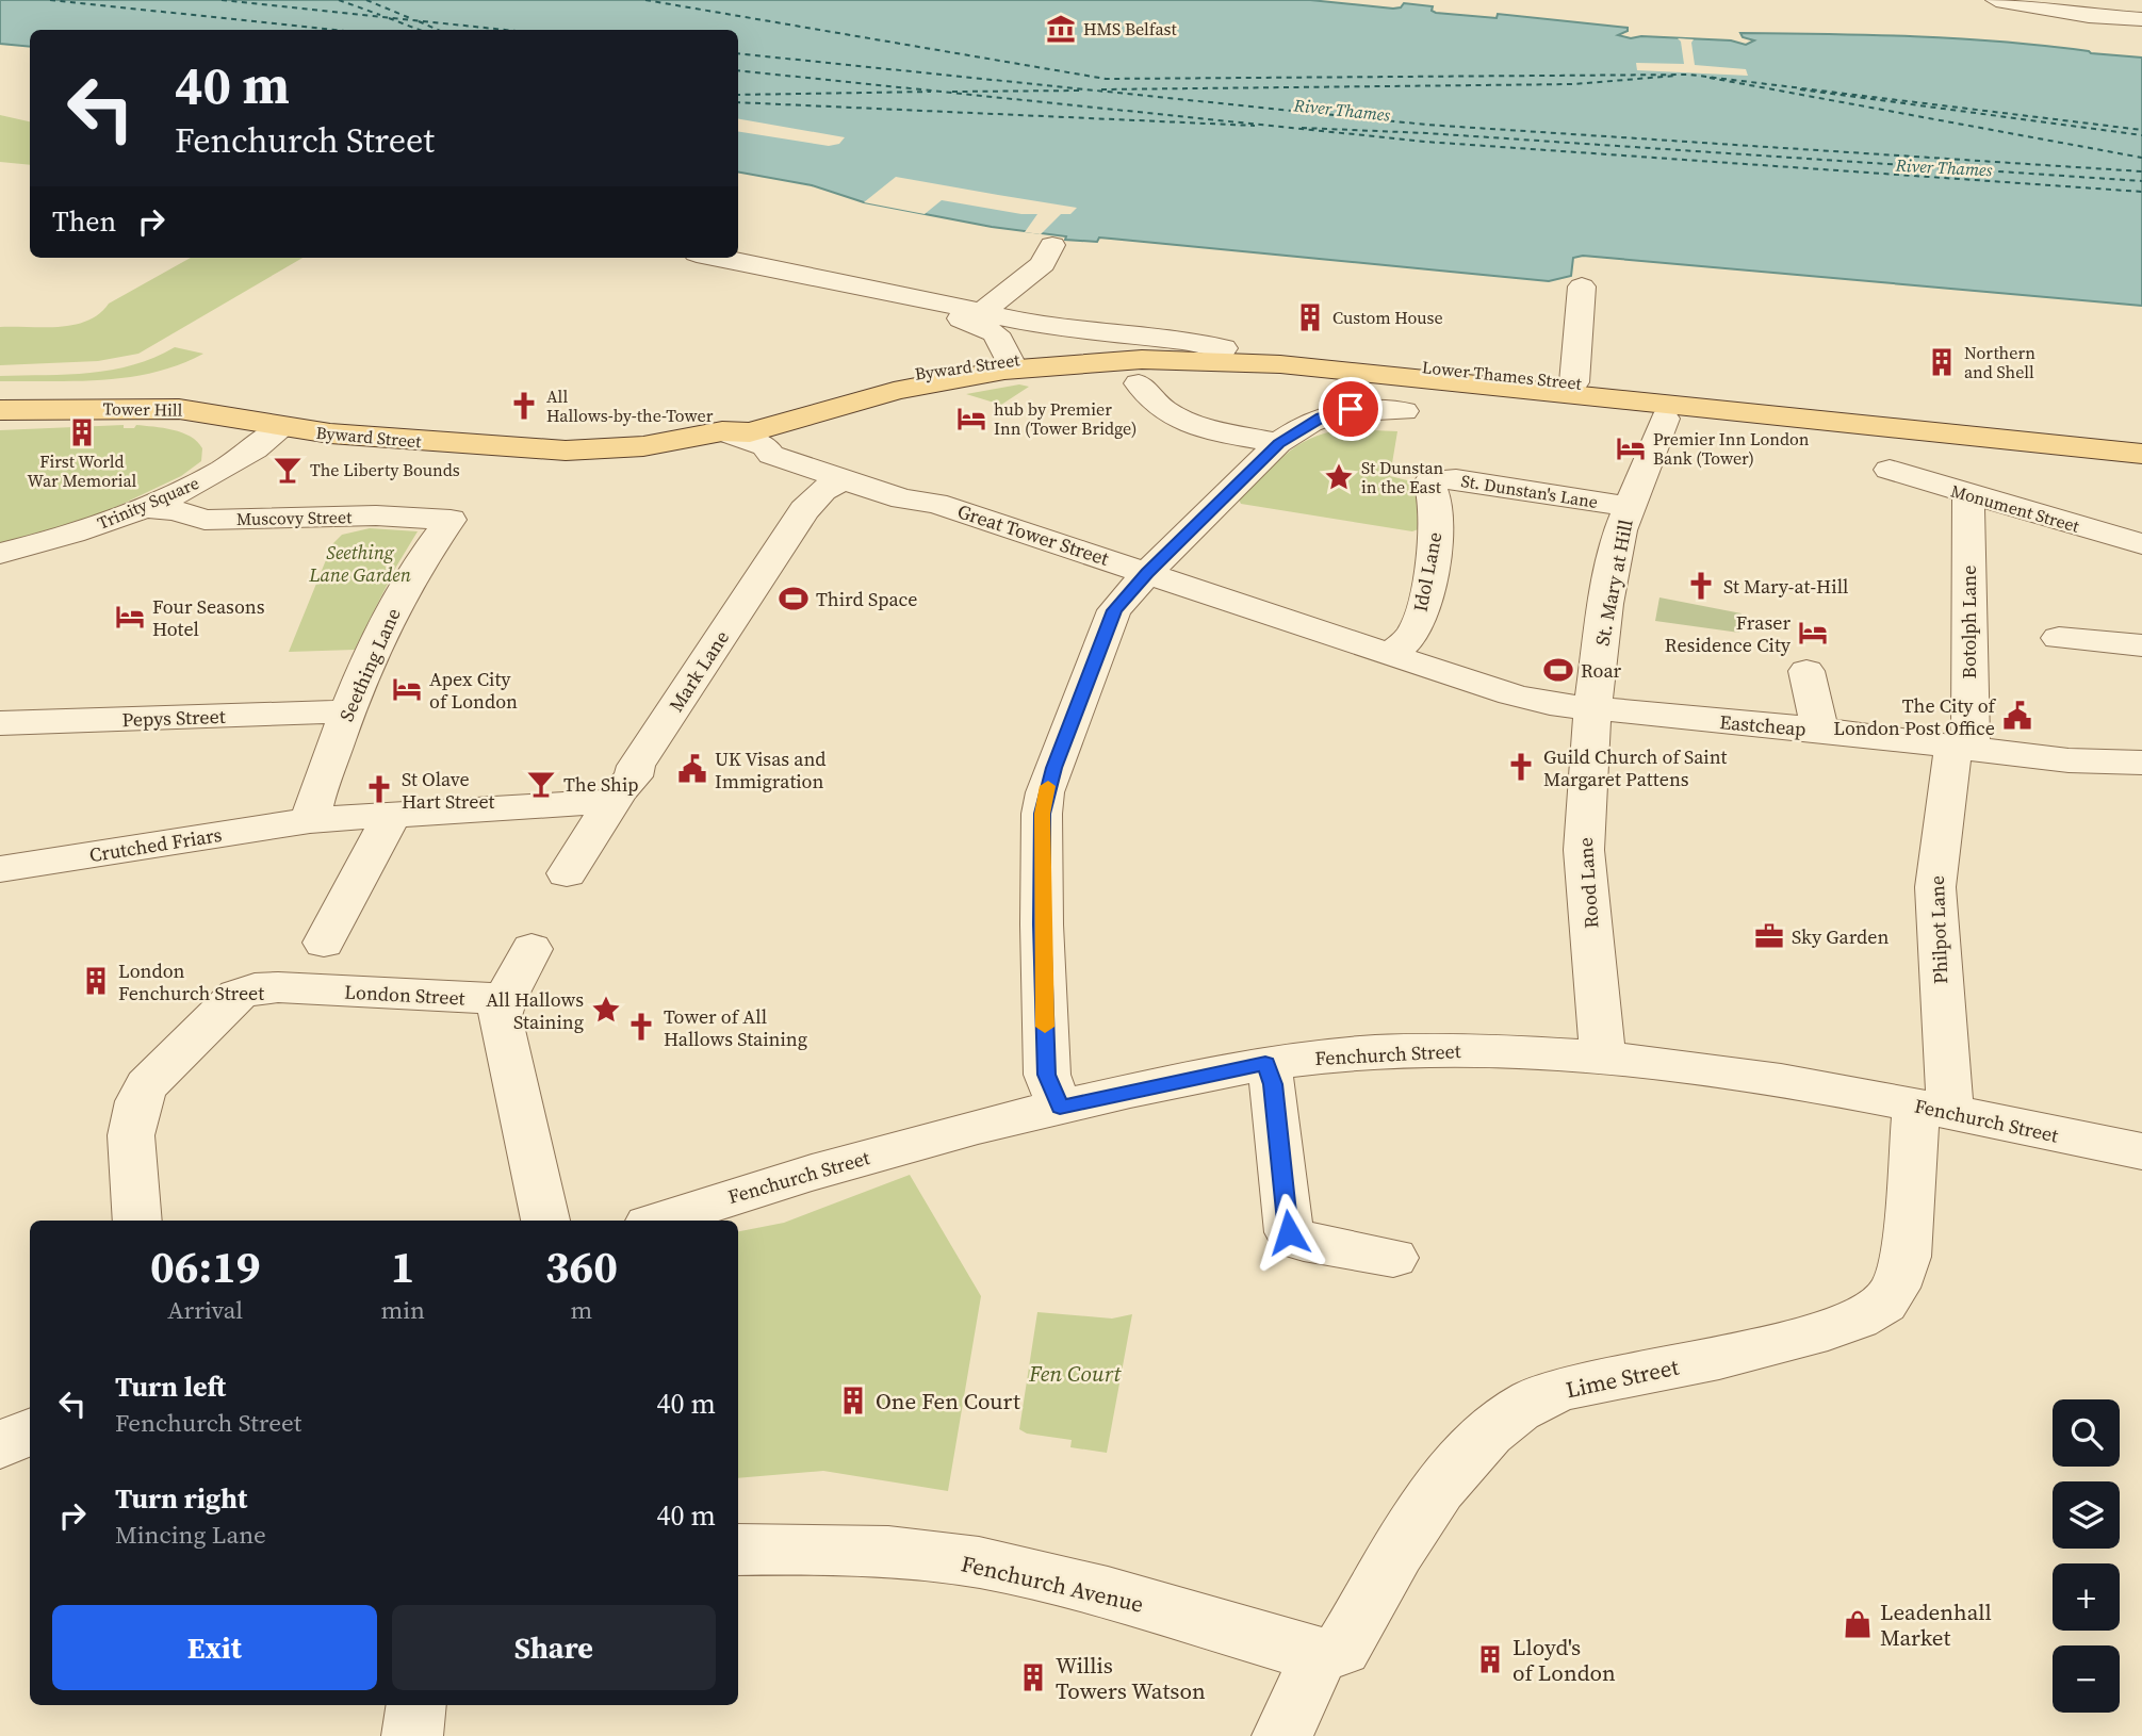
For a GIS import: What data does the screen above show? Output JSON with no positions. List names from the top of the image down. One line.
{"streets":{"main road":["Byward Street","Lower Thames Street","Tower Hill"],"street":["St. Dunstan's Lane","Trinity Square","Monument Street","Muscovy Street","Great Tower Street","Idol Lane","St. Mary at Hill","Botolph Lane","Seething Lane","Mark Lane","Pepys Street","Eastcheap","Crutched Friars","Rood Lane","Philpot Lane","London Street","Fenchurch Street","Lime Street","Fenchurch Avenue"]},"crossings":[["Byward Street","Lower Thames Street"],["Byward Street","Tower Hill"],["Byward Street","Trinity Square"],["Byward Street","Great Tower Street"],["Tower Hill","Trinity Square"],["St. Dunstan's Lane","Idol Lane"],["St. Dunstan's Lane","St. Mary at Hill"],["Trinity Square","Muscovy Street"],["Monument Street","Botolph Lane"],["Muscovy Street","Seething Lane"],["Great Tower Street","Idol Lane"],["Great Tower Street","Mark Lane"],["Great Tower Street","Eastcheap"],["Idol Lane","Eastcheap"],["St. Mary at Hill","Eastcheap"],["St. Mary at Hill","Rood Lane"],["Botolph Lane","Eastcheap"],["Botolph Lane","Philpot Lane"],["Seething Lane","Pepys Street"],["Seething Lane","Crutched Friars"],["Mark Lane","Crutched Friars"],["Eastcheap","Rood Lane"],["Eastcheap","Philpot Lane"],["Rood Lane","Fenchurch Street"],["Philpot Lane","Fenchurch Street"],["Philpot Lane","Lime Street"],["Fenchurch Street","Lime Street"],["Lime Street","Fenchurch Avenue"]],"water":["River Thames"],"parks":["Seething Lane Garden","Fen Court"],"places":{"museum":["HMS Belfast"],"building":["Custom House","Northern and Shell","First World War Memorial","London Fenchurch Street","One Fen Court","Lloyd's of London","Willis Towers Watson"],"church":["All Hallows-by-the-Tower","St Mary-at-Hill","Guild Church of Saint Margaret Pattens","St Olave Hart Street","Tower of All Hallows Staining"],"hotel":["hub by Premier Inn (Tower Bridge)","Premier Inn London Bank (Tower)","Four Seasons Hotel","Fraser Residence City","Apex City of London"],"bar":["The Liberty Bounds","The Ship"],"place":["St Dunstan in the East","All Hallows Staining"],"sports":["Third Space","Roar"],"public building":["The City of London Post Office","UK Visas and Immigration"],"office":["Sky Garden"],"shop":["Leadenhall Market"]},"page":{"turn":["40 m","Fenchurch Street"],"then":"Then","eta":["06:19","Arrival","1","min","360","m"],"list":[{"name":"Turn left","note":"Fenchurch Street","value":"40 m"},{"name":"Turn right","note":"Mincing Lane","value":"40 m"}],"map_buttons":["+","−"],"buttons":["Exit","Share"]}}
